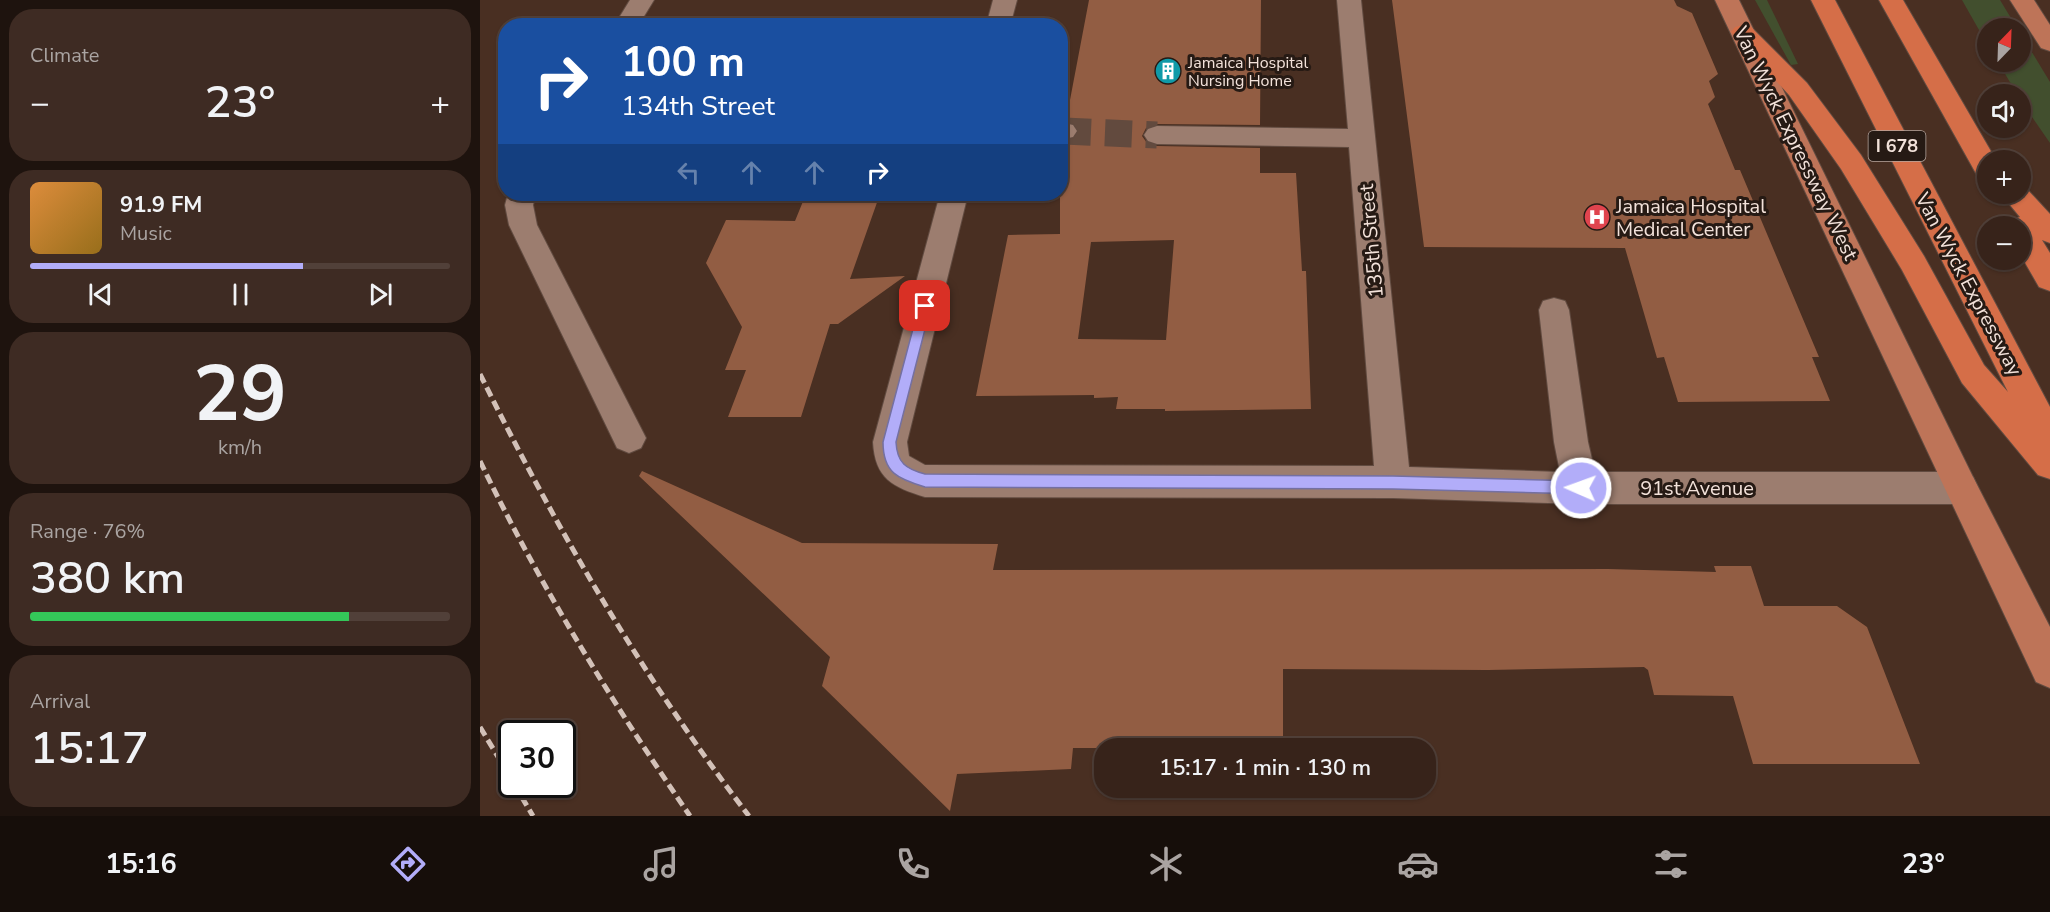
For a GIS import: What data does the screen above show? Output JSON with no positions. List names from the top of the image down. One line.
{"streets":{"highway":["I 678","Van Wyck Expressway"],"main road":["Van Wyck Expressway West"],"street":["135th Street","91st Avenue"]},"crossings":[["Van Wyck Expressway West","91st Avenue"],["135th Street","91st Avenue"]],"places":{"building":["Jamaica Hospital Nursing Home"],"hospital":["Jamaica Hospital Medical Center"]},"north":"top right","page":{"tile":["Climate",["29","km/h"],["Range · 76%","380 km"],["Arrival","15:17"]],"map_buttons":["+","−"],"turn":["100 m","134th Street"],"heat":["−","23°","+"],"song":["91.9 FM","Music"],"limit":"30","trip":"15:17 · 1 min · 130 m","tabs":["15:16","23°"]}}
